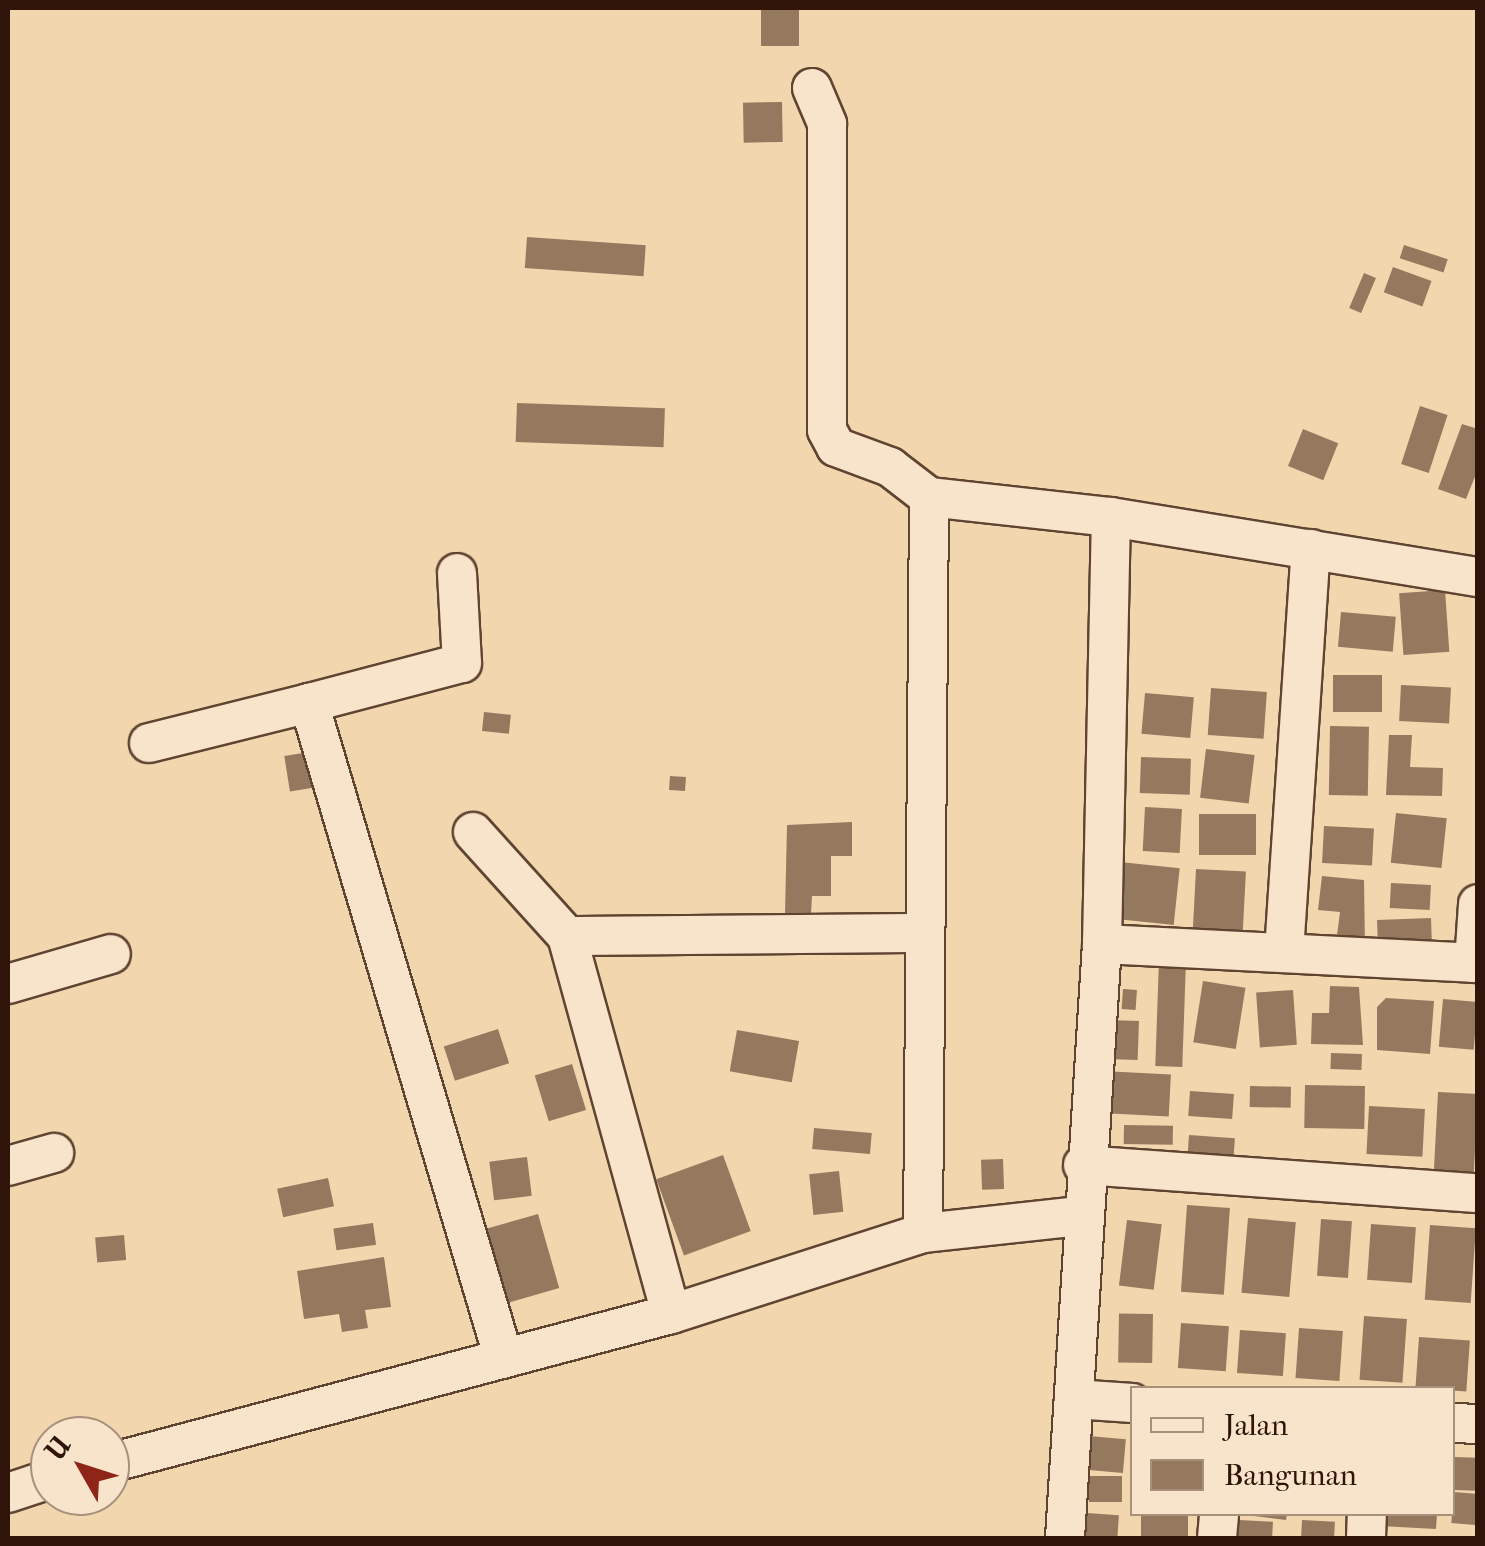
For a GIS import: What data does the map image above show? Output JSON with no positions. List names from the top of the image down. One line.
{"legend":["Jalan","Bangunan"],"north":"top left"}
